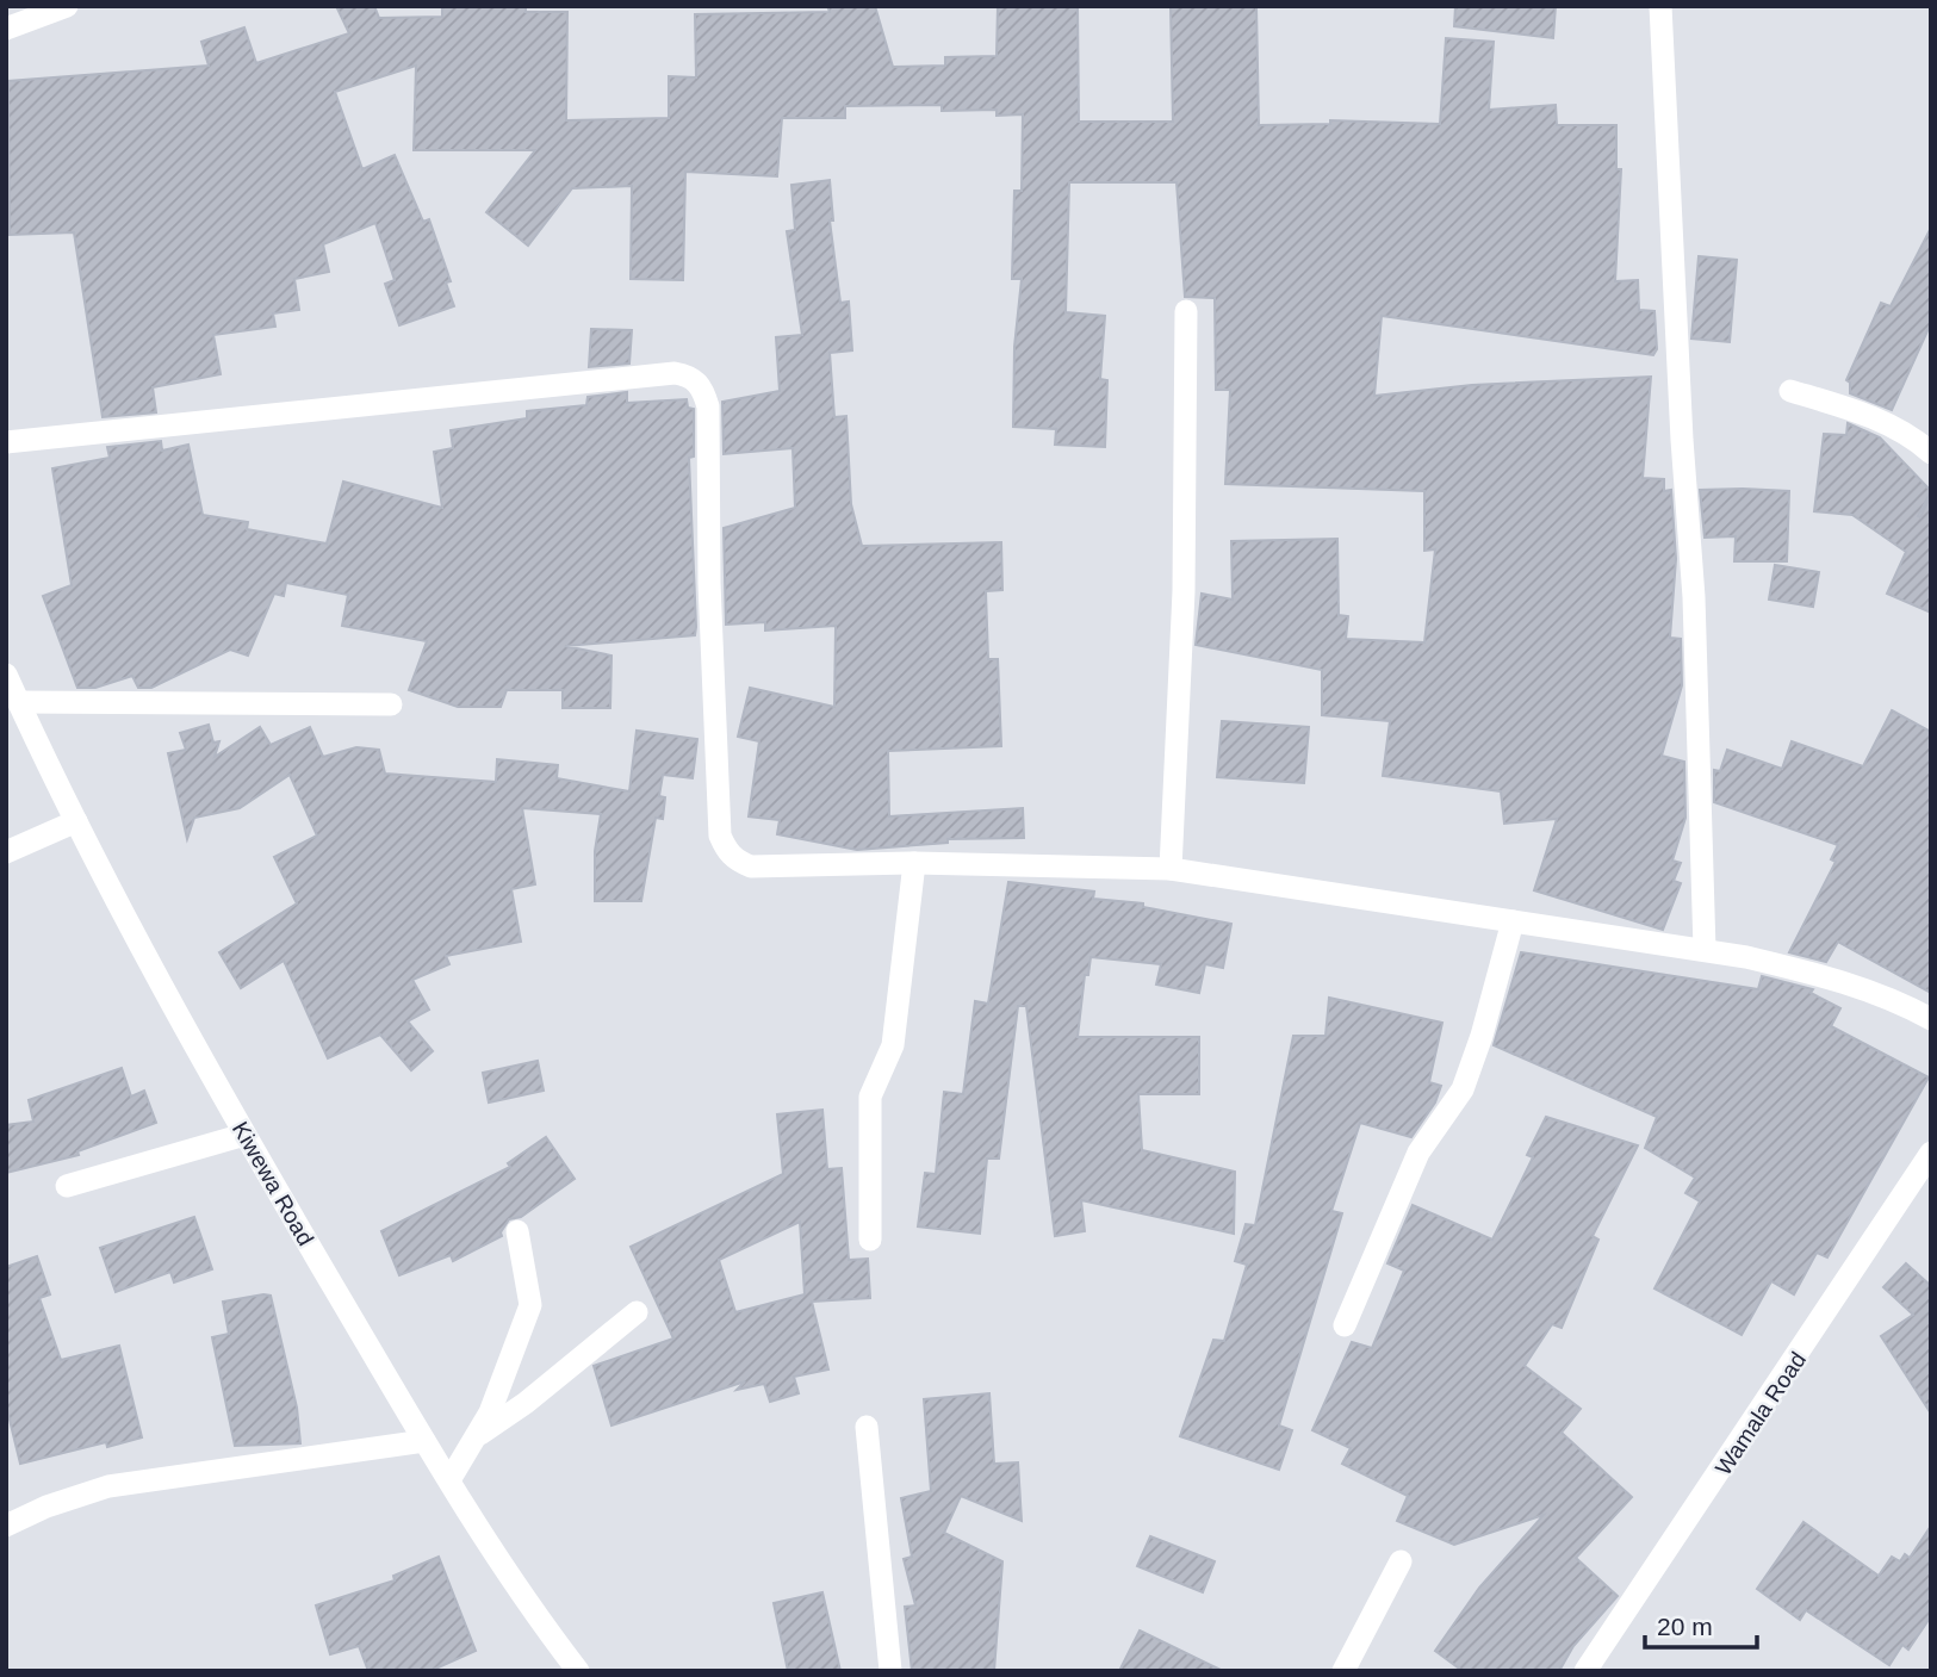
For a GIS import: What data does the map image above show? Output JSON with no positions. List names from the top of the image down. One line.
{"streets":{"street":["Kiwewa Road","Wamala Road"]},"scale_bar":"20 m"}
